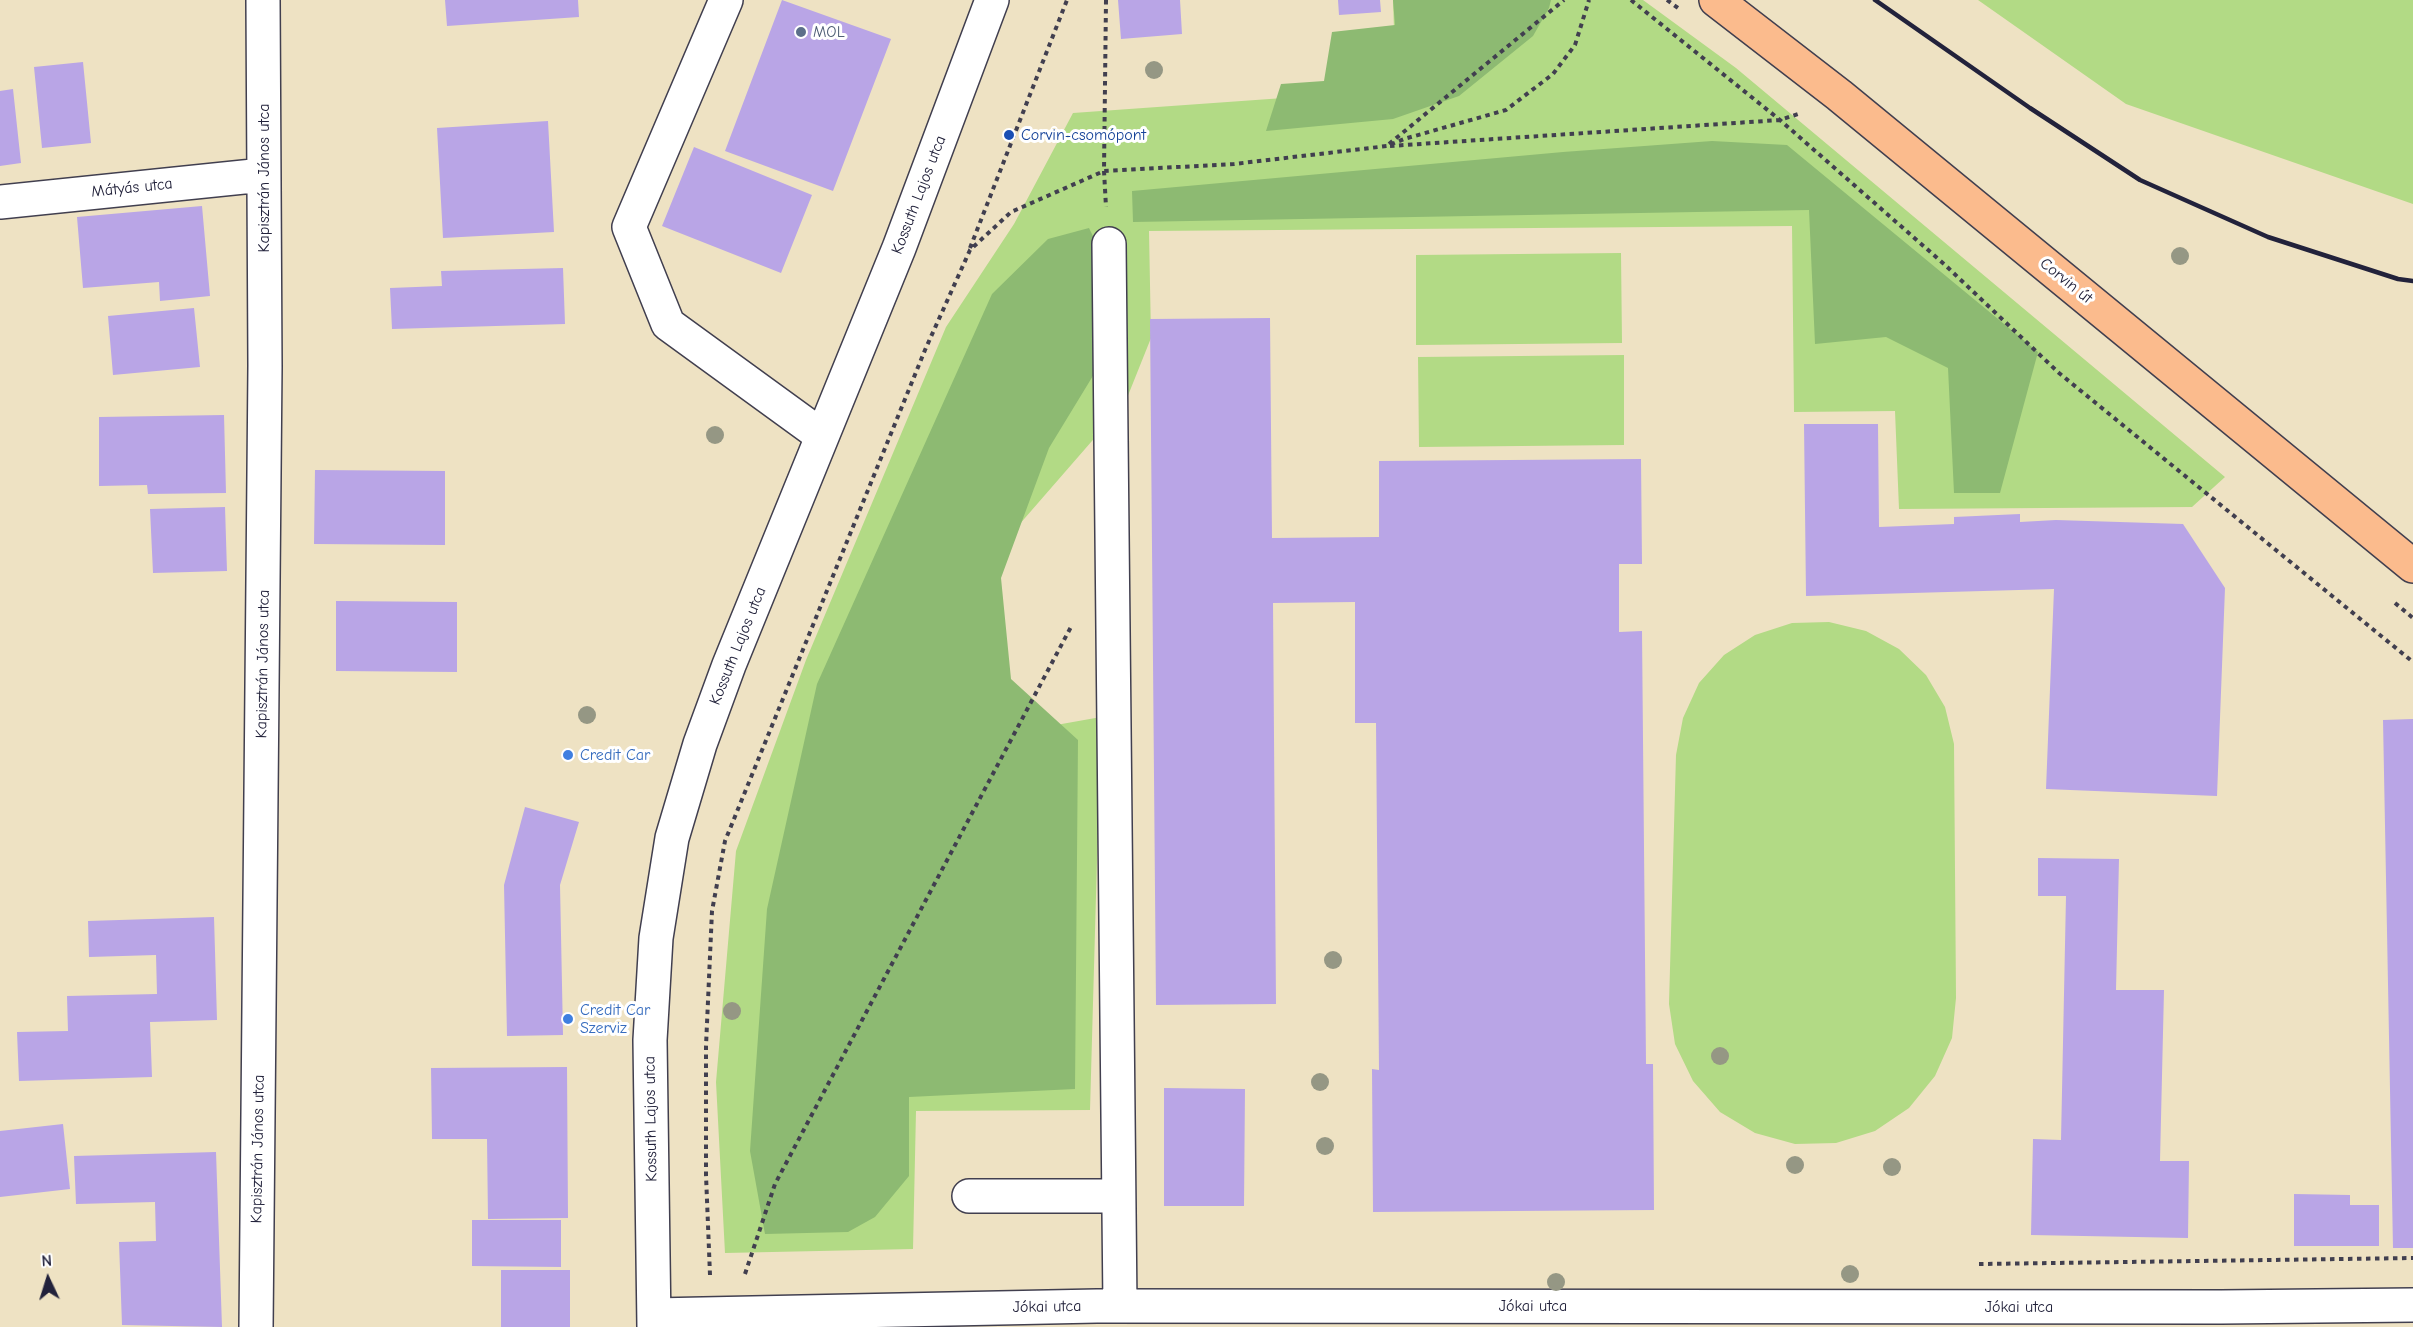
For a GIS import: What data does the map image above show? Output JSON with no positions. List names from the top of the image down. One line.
{"streets":{"main road":["Corvin út"],"street":["Kapisztrán János utca","Mátyás utca","Kossuth Lajos utca","Jókai utca"]},"crossings":[["Kapisztrán János utca","Mátyás utca"],["Kossuth Lajos utca","Jókai utca"]],"places":["MOL","Corvin-csomópont","Credit Car","Credit Car Szerviz"],"north":"top"}
